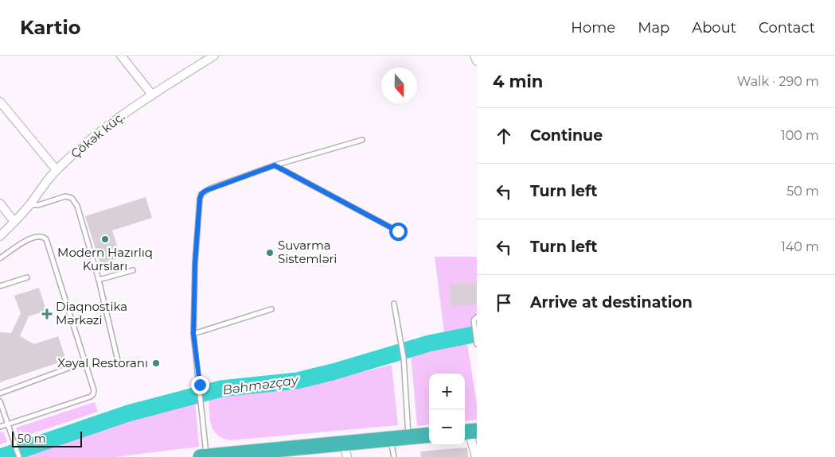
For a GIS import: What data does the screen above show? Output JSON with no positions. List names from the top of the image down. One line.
{"streets":{"street":["Çökək küç."]},"water":["Bəhməzçay"],"places":{"other":["Modern Hazırlıq Kursları","Suvarma Sistemləri","Xəyal Restoranı"],"health":["Diaqnostika Mərkəzi"]},"scale_bar":"50 m","north":"bottom","page":{"header":"Kartio","nav":["Home","Map","About","Contact"],"heading":["4 min","Walk · 290 m"],"list":[["Continue","100 m"],["Turn left","50 m"],["Turn left","140 m"],"Arrive at destination"],"map_buttons":["+","−"],"scale":"50 m"}}
